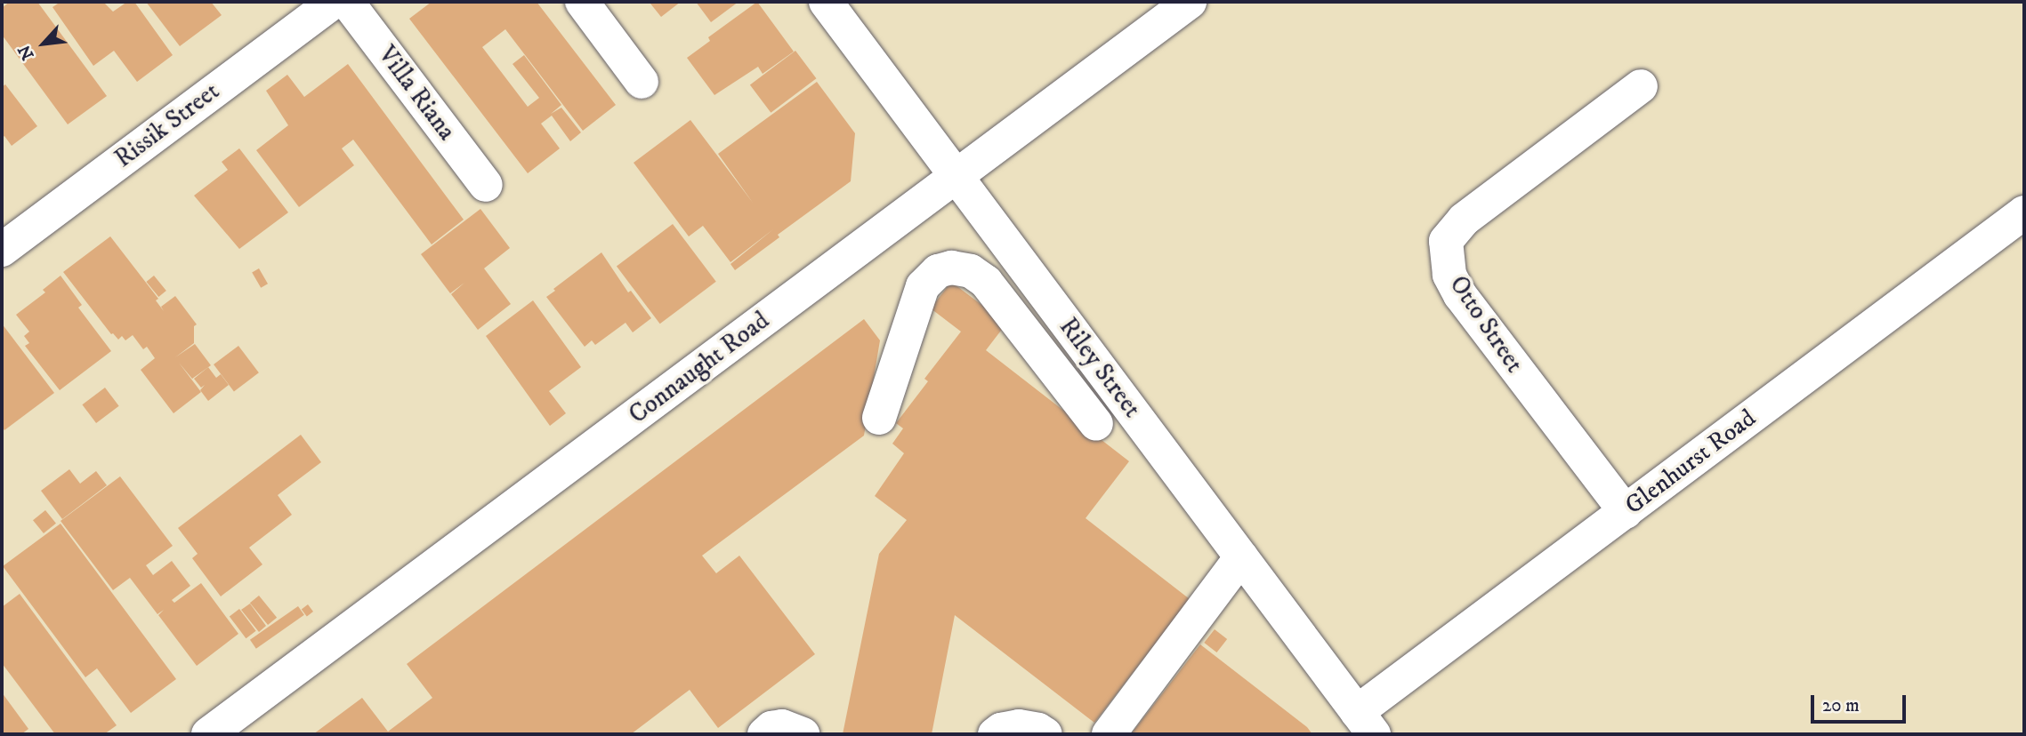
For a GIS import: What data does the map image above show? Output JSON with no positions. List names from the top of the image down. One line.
{"streets":{"street":["Villa Riana","Rissik Street","Otto Street","Connaught Road","Riley Street","Glenhurst Road"]},"crossings":[["Otto Street","Glenhurst Road"],["Connaught Road","Riley Street"],["Riley Street","Glenhurst Road"]],"scale_bar":"20 m","north":"bottom left"}
